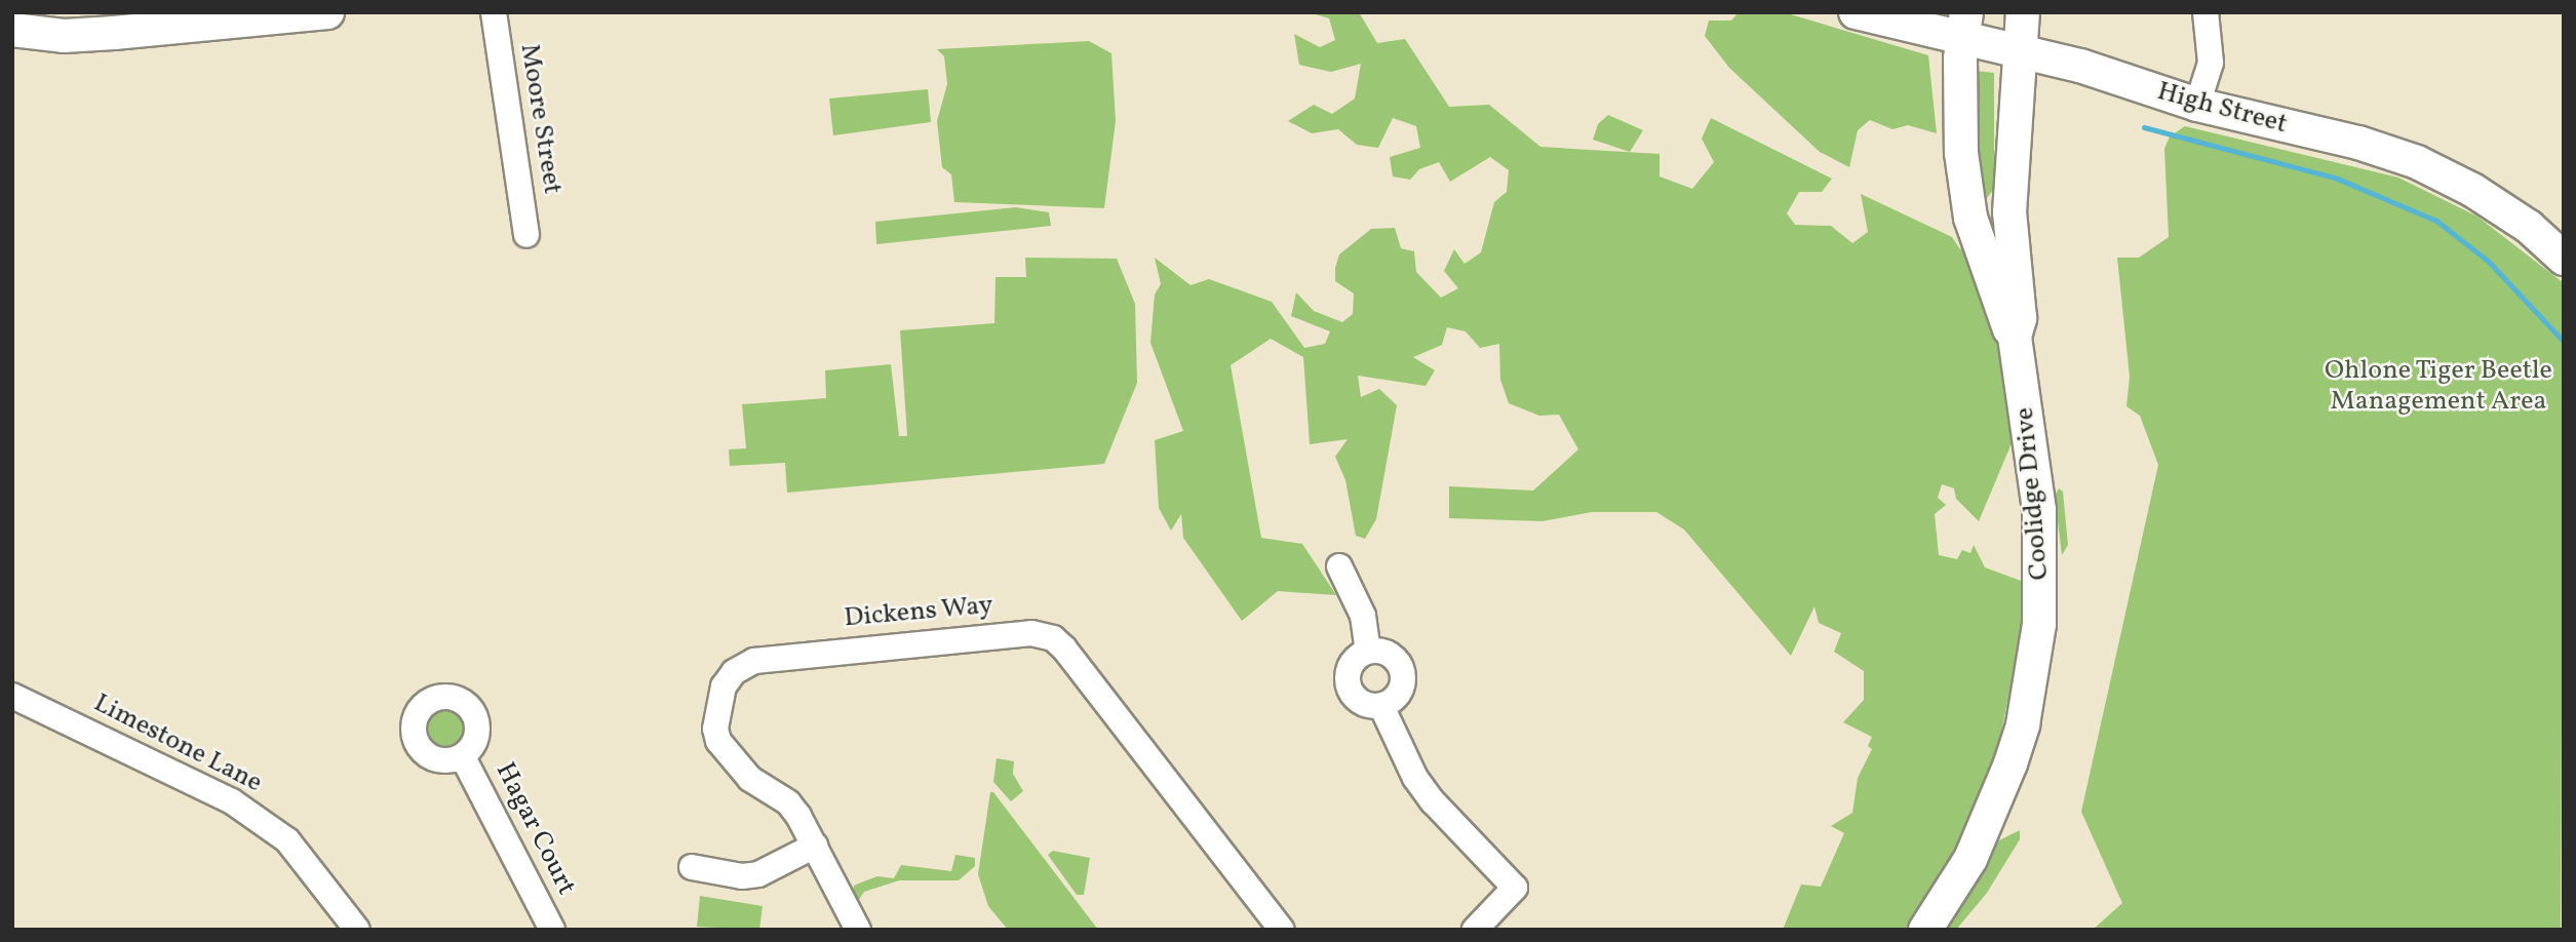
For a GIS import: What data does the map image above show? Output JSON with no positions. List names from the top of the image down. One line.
{"streets":{"main road":["High Street","Coolidge Drive"],"street":["Moore Street","Dickens Way","Limestone Lane","Hagar Court"]},"crossings":[["High Street","Coolidge Drive"]],"parks":["Ohlone Tiger Beetle Management Area"]}
